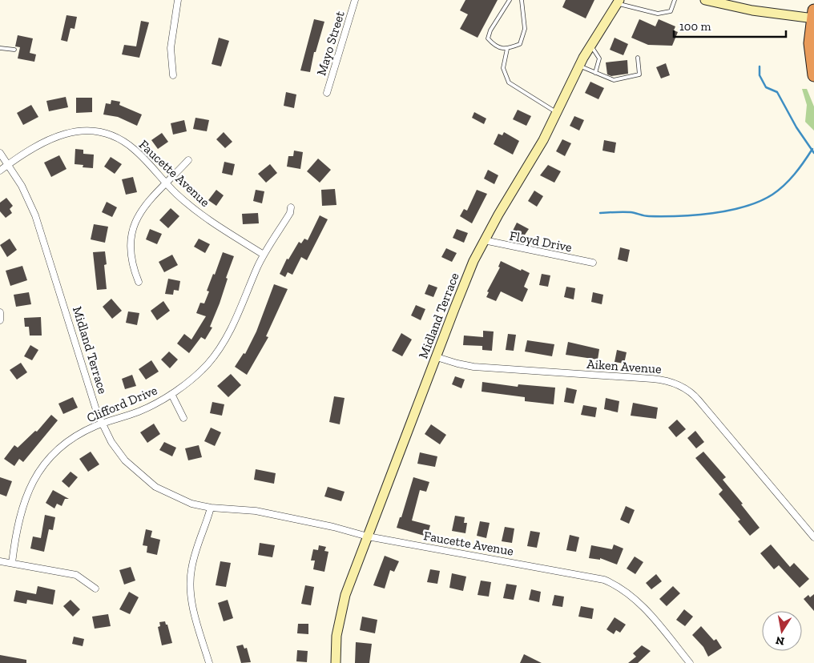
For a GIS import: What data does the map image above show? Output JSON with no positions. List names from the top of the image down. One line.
{"streets":{"street":["Mayo Street","Faucette Avenue","Floyd Drive","Midland Terrace","Aiken Avenue","Clifford Drive"]},"crossings":[["Faucette Avenue","Midland Terrace"],["Faucette Avenue","Clifford Drive"],["Floyd Drive","Midland Terrace"],["Midland Terrace","Aiken Avenue"],["Midland Terrace","Clifford Drive"]],"scale_bar":"100 m","north":"bottom"}
